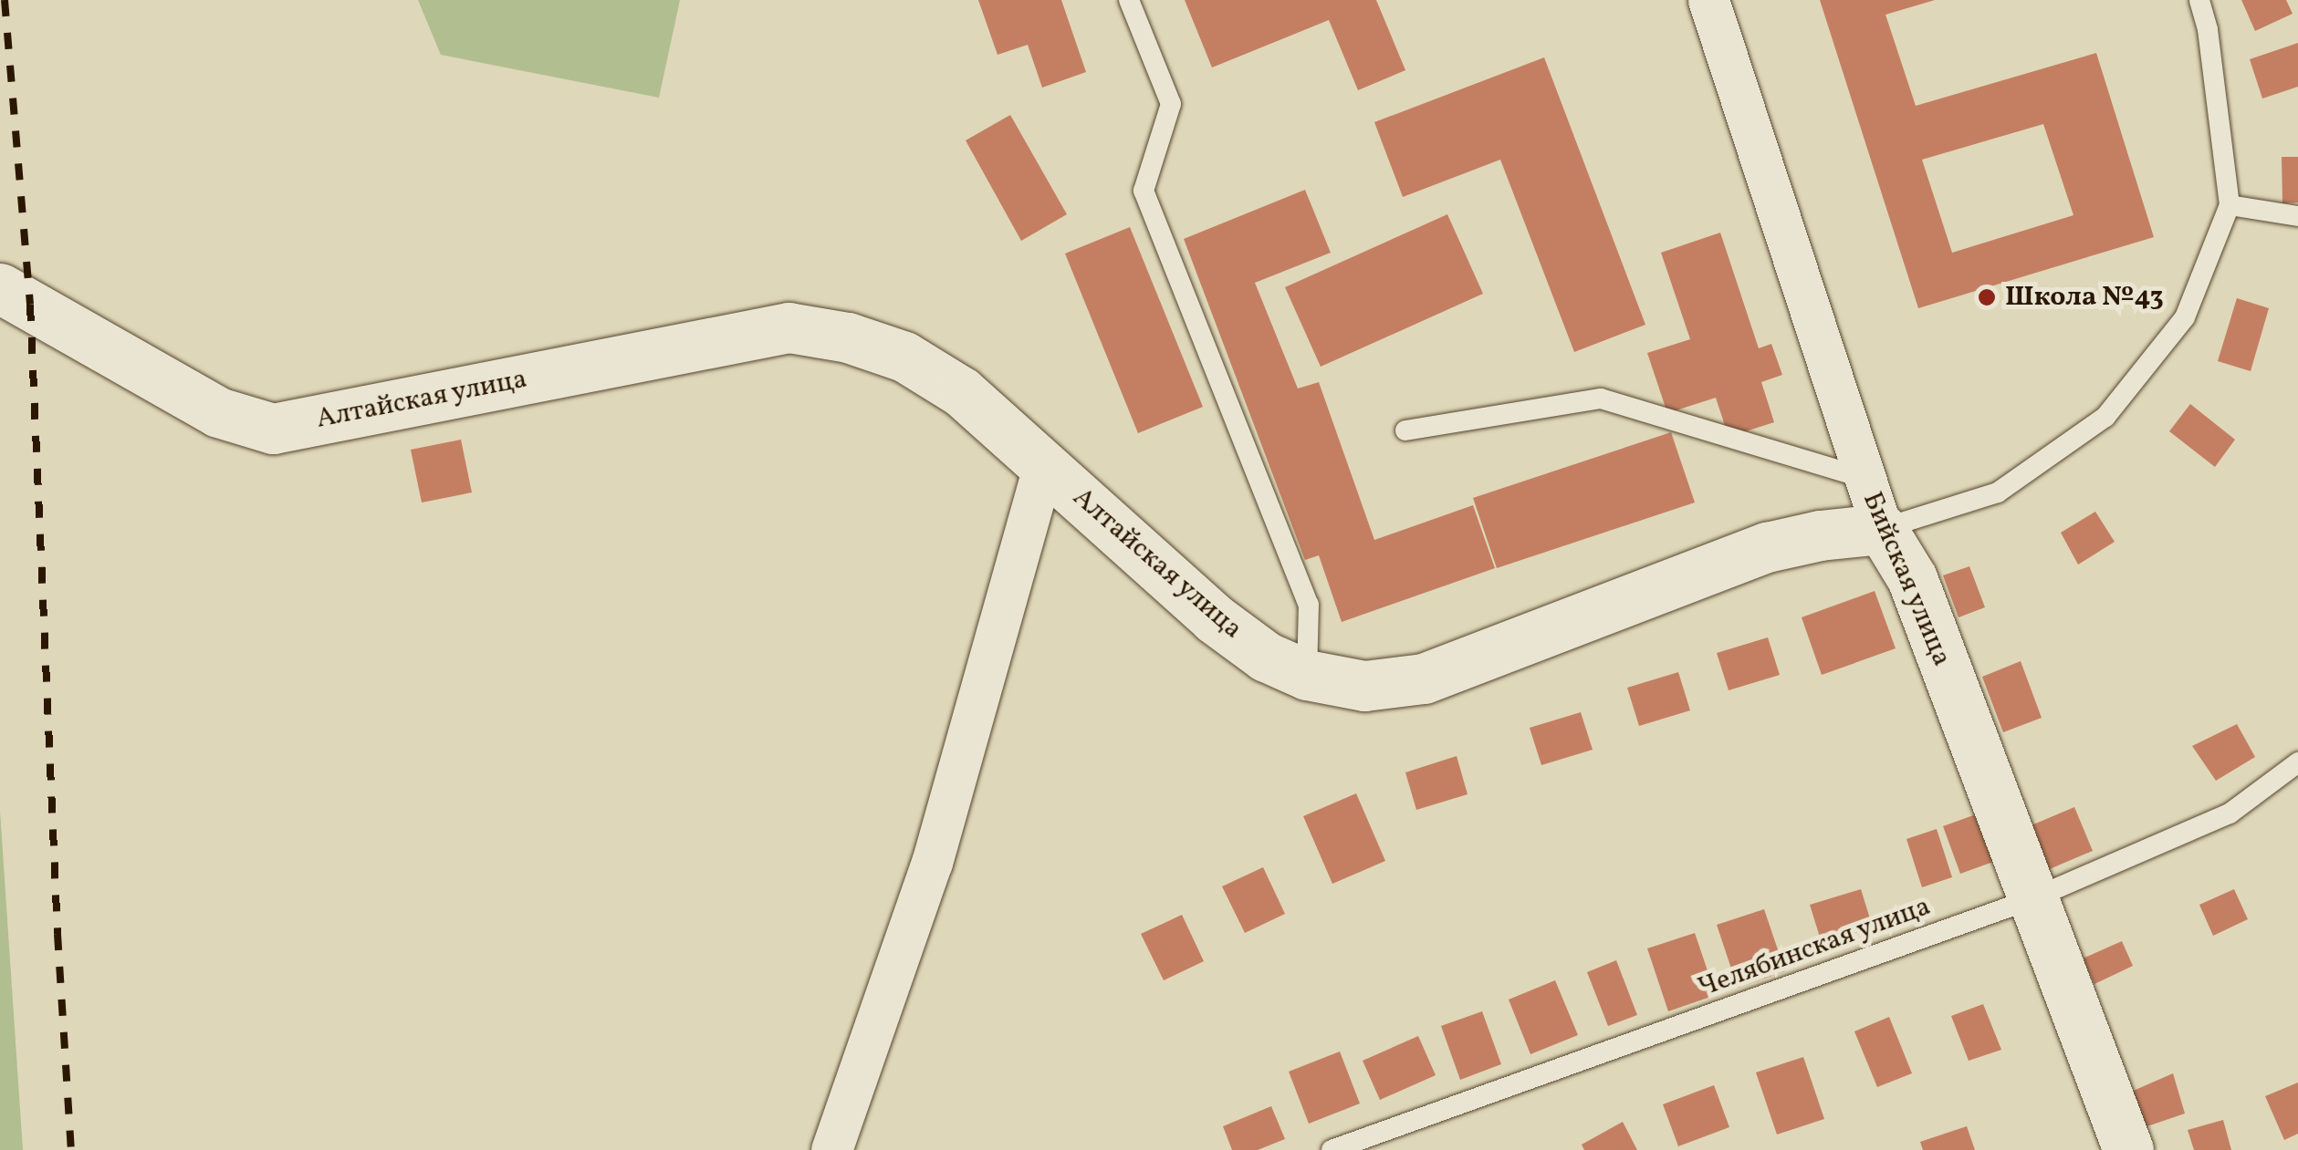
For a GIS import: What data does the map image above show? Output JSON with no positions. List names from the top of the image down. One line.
{"streets":{"street":["Алтайская улица","Бийская улица"],"lane":["Челябинская улица"]},"crossings":[["Алтайская улица","Бийская улица"],["Бийская улица","Челябинская улица"]],"places":["Школа №43"]}
